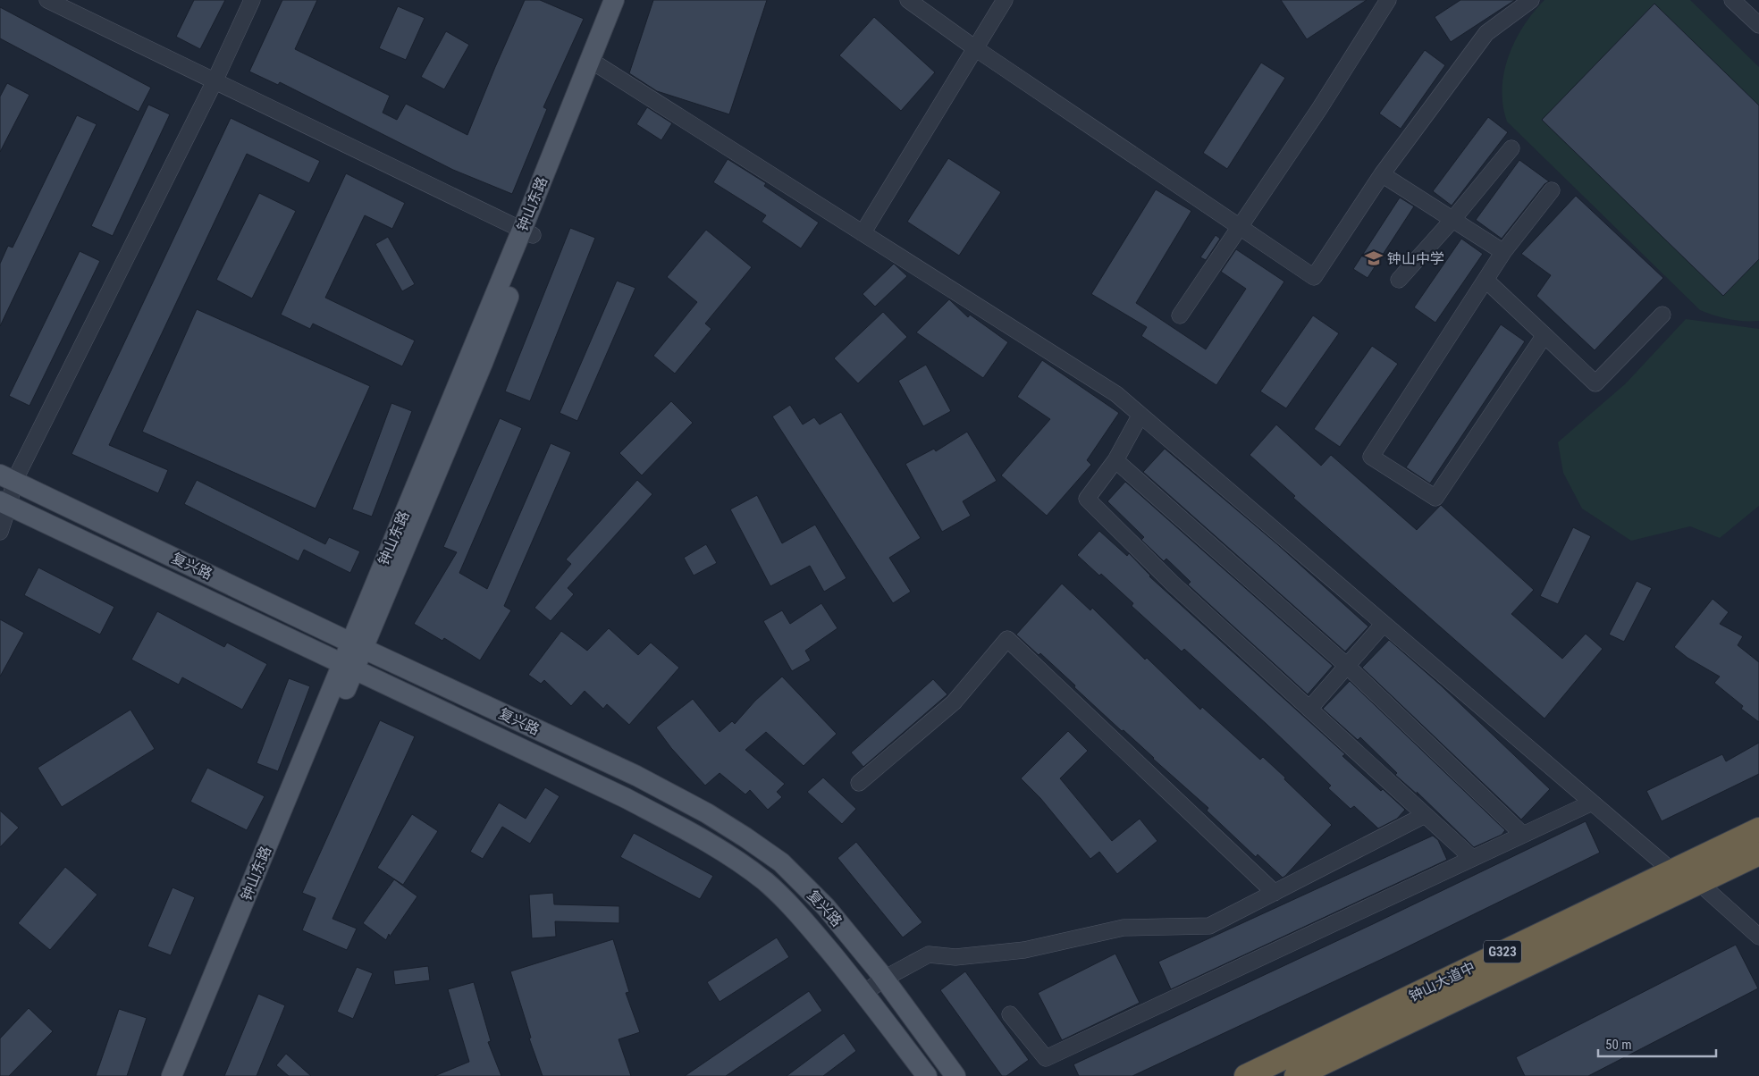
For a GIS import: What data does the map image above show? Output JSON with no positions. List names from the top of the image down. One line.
{"streets":{"highway":["G323","钟山大道中"],"main road":["钟山东路","复兴路"]},"crossings":[["钟山东路","复兴路"]],"places":{"school or university":["钟山中学"]},"scale_bar":"50 m"}
